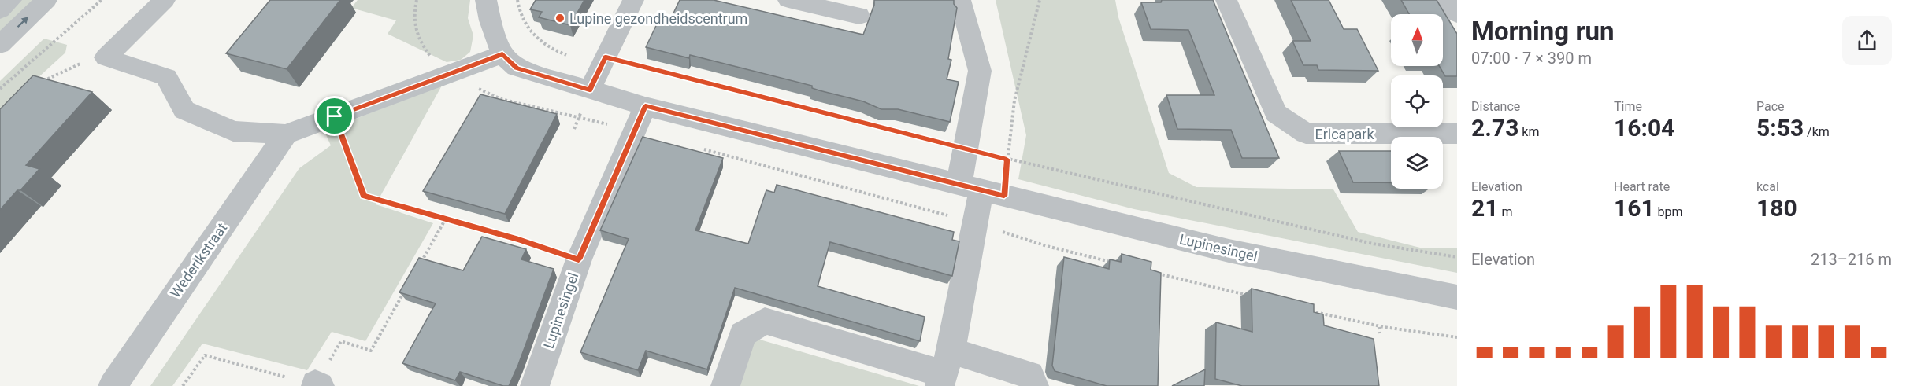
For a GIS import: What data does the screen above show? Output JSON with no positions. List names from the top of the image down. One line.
{"streets":{"street":["Ericapark","Lupinesingel","Wederikstraat"]},"places":["Lupine gezondheidscentrum"],"north":"top","page":{"heading":["Morning run","07:00 · 7 × 390 m"],"stats":[["Distance","2.73 km"],["Time","16:04"],["Pace","5:53 /km"],["Elevation","21 m"],["Heart rate","161 bpm"],["kcal","180"]],"chart":["Elevation","213–216 m"]}}
